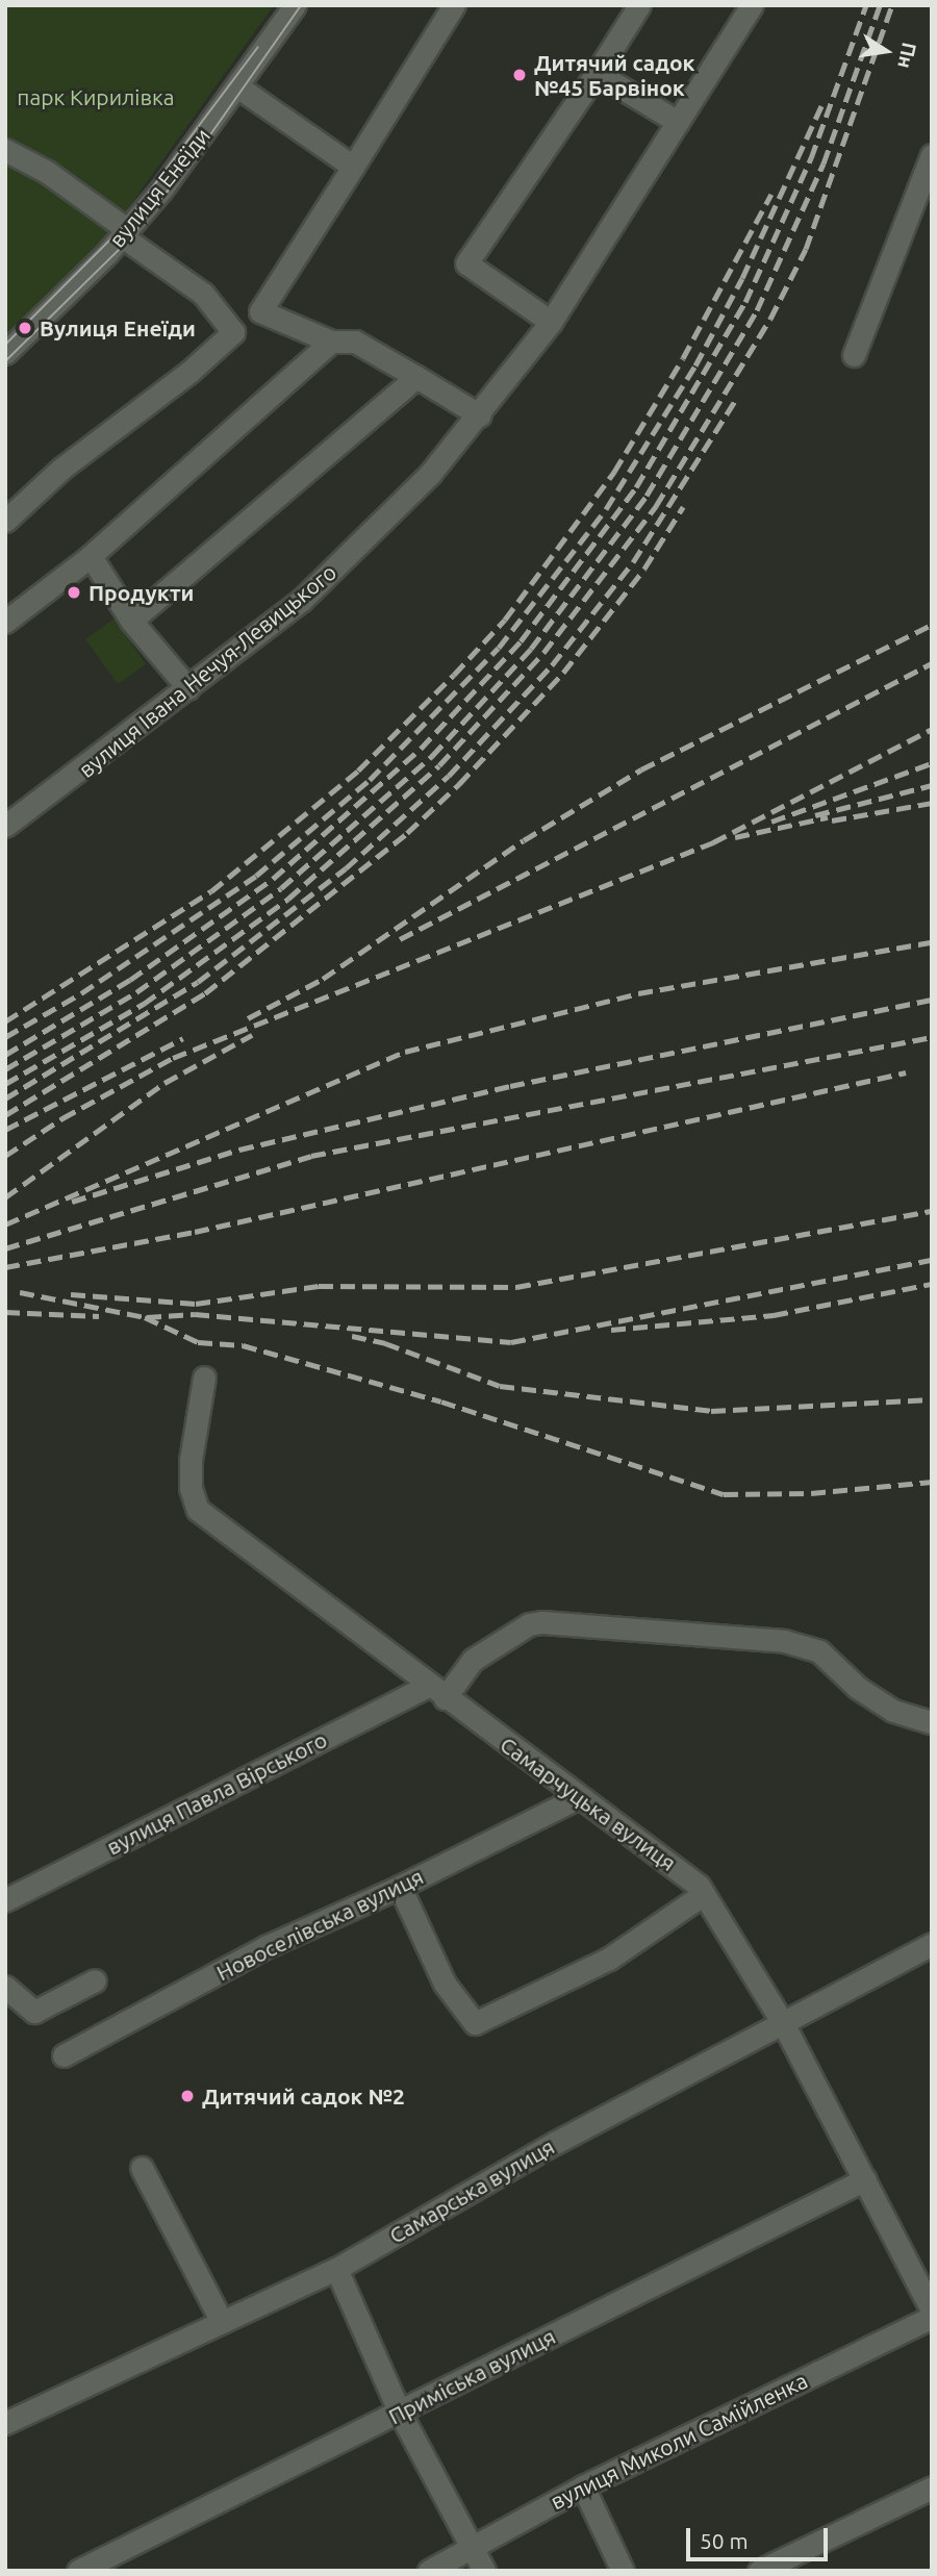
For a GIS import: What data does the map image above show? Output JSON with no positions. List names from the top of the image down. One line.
{"streets":{"street":["вулиця Енеїди","вулиця Івана Нечуя-Левицького","вулиця Павла Вірського","Самарчуцька вулиця","Новоселівська вулиця","Самарська вулиця","Приміська вулиця","вулиця Миколи Самійленка"]},"crossings":[["вулиця Павла Вірського","Самарчуцька вулиця"],["Самарчуцька вулиця","Новоселівська вулиця"],["Самарчуцька вулиця","Самарська вулиця"],["Самарчуцька вулиця","Приміська вулиця"]],"parks":["парк Кирилівка"],"places":["Дитячий садок №45 Барвінок","Вулиця Енеїди","Продукти","Дитячий садок №2"],"scale_bar":"50 m","north":"right"}
